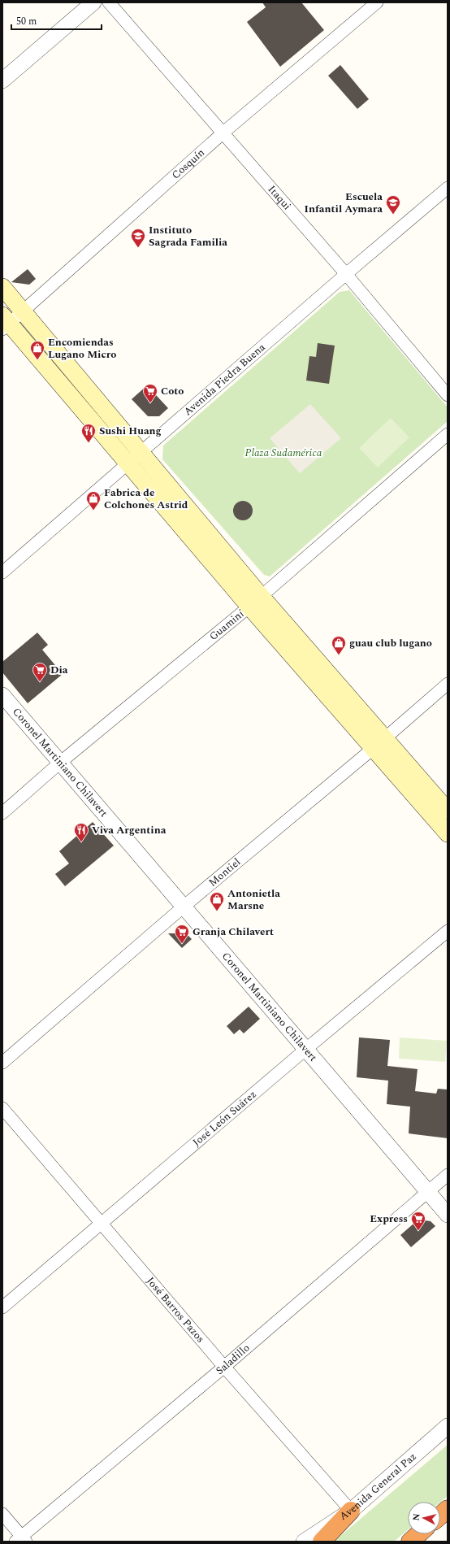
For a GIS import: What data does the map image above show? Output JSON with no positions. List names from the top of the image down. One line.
{"streets":{"street":["Cosquín","Itaqui","Avenida Piedra Buena","Guaminí","Coronel Martiniano Chilavert","Montiel","José León Suárez","José Barros Pazos","Saladillo","Avenida General Paz"]},"crossings":[["Cosquín","Itaqui"],["Itaqui","Avenida Piedra Buena"],["Guaminí","Coronel Martiniano Chilavert"],["Coronel Martiniano Chilavert","Montiel"],["Coronel Martiniano Chilavert","José León Suárez"],["Coronel Martiniano Chilavert","Saladillo"],["José León Suárez","José Barros Pazos"],["José Barros Pazos","Saladillo"],["José Barros Pazos","Avenida General Paz"]],"parks":["Plaza Sudamérica"],"places":{"school or university":["Escuela Infantil Aymara","Instituto Sagrada Familia"],"shop":["Encomiendas Lugano Micro","Fabrica de Colchones Astrid","guau club lugano","Antonietla Marsne"],"supermarket":["Coto","Dia","Granja Chilavert","Express"],"restaurant":["Sushi Huang","Viva Argentina"]},"scale_bar":"50 m","north":"left"}
